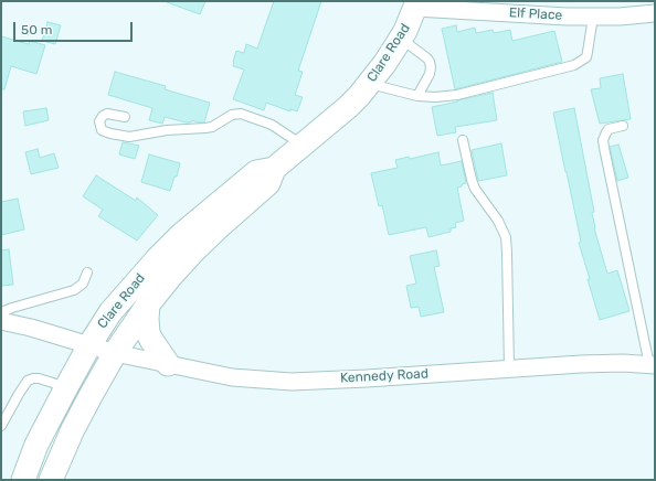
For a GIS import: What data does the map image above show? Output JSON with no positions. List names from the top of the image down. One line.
{"streets":{"street":["Elf Place","Clare Road","Kennedy Road"]},"crossings":[["Elf Place","Clare Road"],["Clare Road","Kennedy Road"]],"scale_bar":"50 m"}
